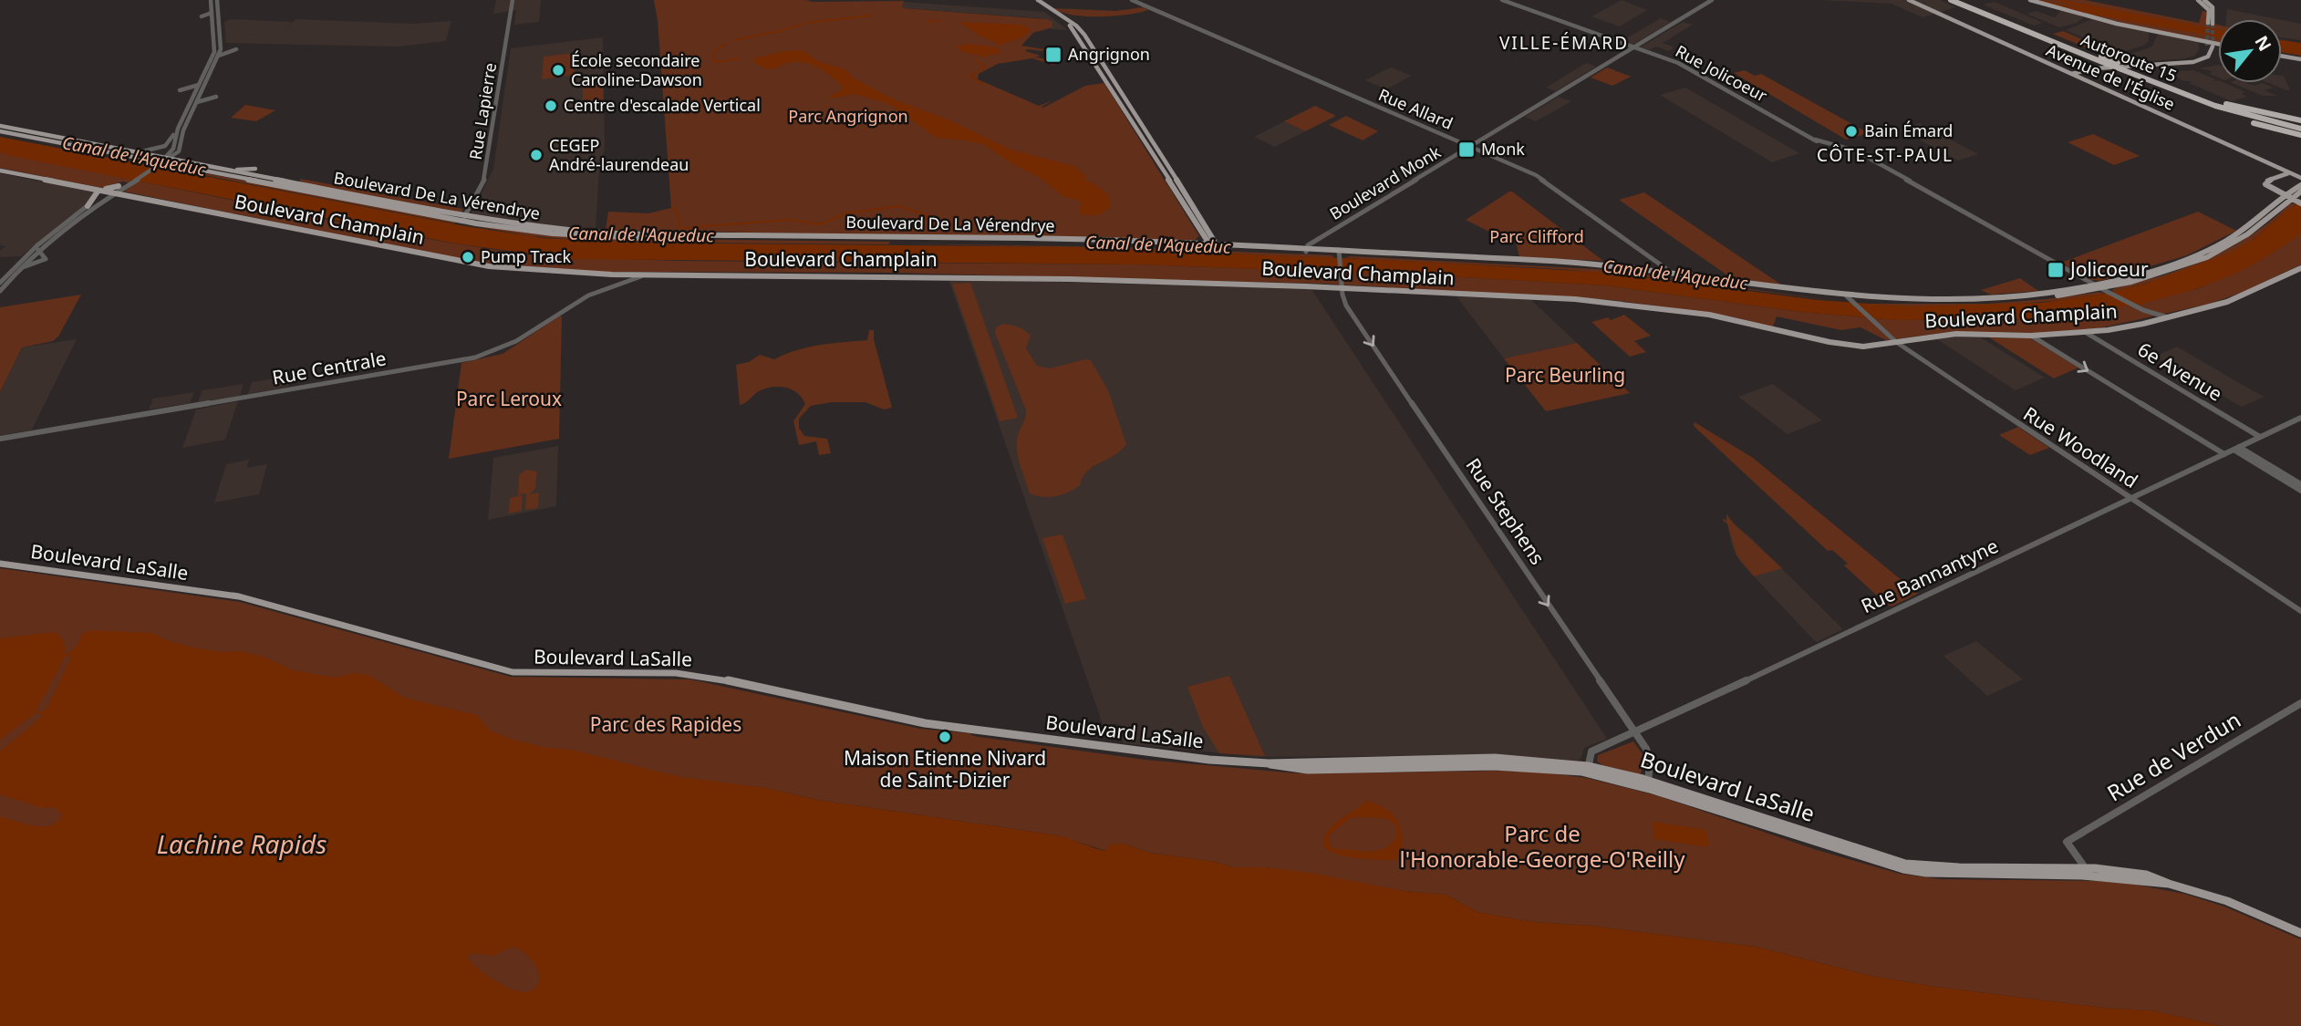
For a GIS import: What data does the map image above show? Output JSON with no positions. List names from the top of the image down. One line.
{"streets":{"highway":["Autoroute 15"],"main road":["Avenue de l'Église","Boulevard De La Vérendrye","Boulevard Champlain","Boulevard LaSalle"],"street":["Rue Jolicoeur","Rue Allard","Rue Lapierre","Boulevard Monk","Rue Centrale","6e Avenue","Rue Woodland","Rue Stephens","Rue Bannantyne","Rue de Verdun"]},"crossings":[["Rue Jolicoeur","Boulevard Monk"],["Rue Jolicoeur","Boulevard De La Vérendrye"],["Rue Jolicoeur","Boulevard Champlain"],["Rue Allard","Boulevard Monk"],["Rue Allard","Boulevard De La Vérendrye"],["Rue Lapierre","Boulevard De La Vérendrye"],["Boulevard Monk","Boulevard De La Vérendrye"],["Boulevard De La Vérendrye","Rue Woodland"],["Boulevard De La Vérendrye","Rue Stephens"],["Boulevard Champlain","Rue Centrale"],["Boulevard Champlain","6e Avenue"],["Boulevard Champlain","Rue Woodland"],["Boulevard Champlain","Rue Stephens"],["6e Avenue","Rue Bannantyne"],["Rue Woodland","Rue Bannantyne"],["Rue Stephens","Boulevard LaSalle"],["Rue Stephens","Rue Bannantyne"],["Boulevard LaSalle","Rue Bannantyne"],["Boulevard LaSalle","Rue de Verdun"]],"one_way":["Rue Stephens"],"districts":["VILLE-ÉMARD","CÔTE-ST-PAUL"],"water":["Canal de l'Aqueduc","Lachine Rapids"],"parks":["Parc Angrignon","Parc Clifford","Parc Beurling","Parc Leroux","Parc des Rapides","Parc de l'Honorable-George-O'Reilly"],"places":{"transit":["Angrignon","Monk","Jolicoeur"],"other":["École secondaire Caroline-Dawson","Centre d'escalade Vertical","Bain Émard","CEGEP André-laurendeau","Pump Track","Maison Etienne Nivard de Saint-Dizier"]},"north":"top right"}
